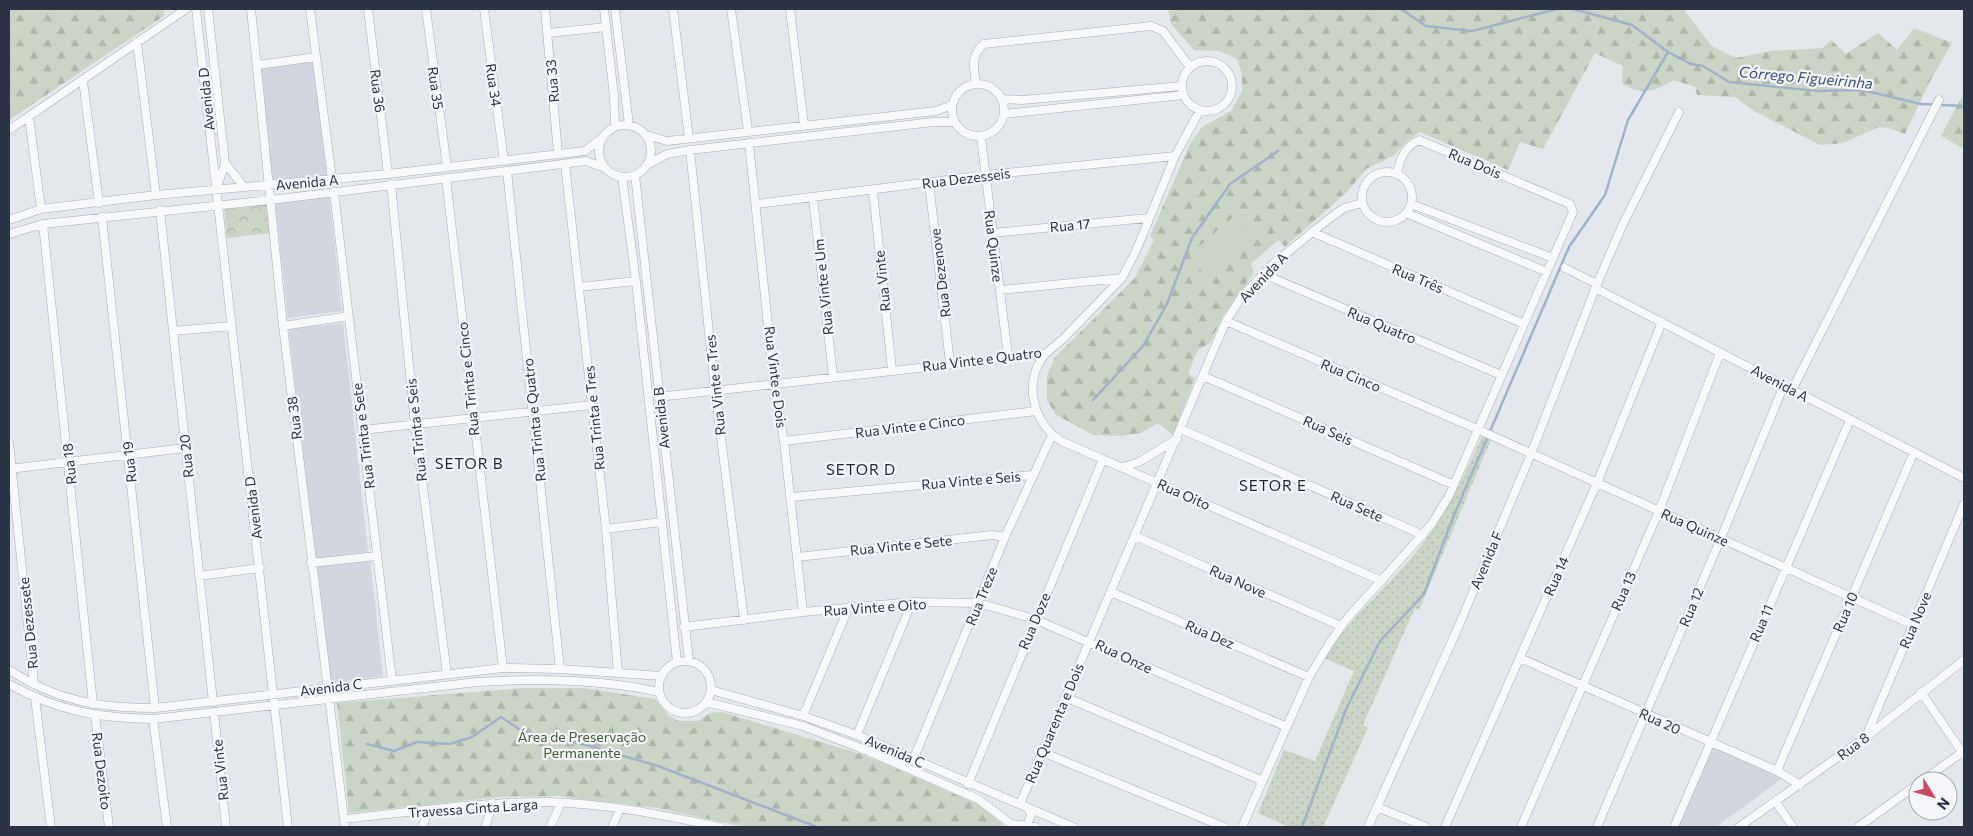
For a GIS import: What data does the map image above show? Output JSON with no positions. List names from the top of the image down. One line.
{"streets":{"street":["Rua 33","Rua 34","Rua 35","Rua 36","Avenida D","Rua Dois","Rua Dezesseis","Avenida A","Rua 17","Rua Quinze","Rua Dezenove","Rua Três","Rua Vinte","Rua Vinte e Um","Rua Quatro","Rua Vinte e Quatro","Rua Cinco","Rua Vinte e Dois","Rua Trinta e Cinco","Rua Vinte e Tres","Rua 38","Rua Trinta e Tres","Avenida B","Rua Trinta e Quatro","Rua Vinte e Cinco","Rua Trinta e Seis","Rua Seis","Rua Trinta e Sete","Rua 20","Rua 19","Rua 18","Rua Vinte e Seis","Rua Oito","Rua Sete","Rua Vinte e Sete","Avenida F","Rua 14","Rua Nove","Rua 13","Rua Treze","Rua Vinte e Oito","Rua 12","Rua 10","Rua Doze","Rua Dezessete","Rua 11","Rua Dez","Rua Onze","Avenida C","Rua Quarenta e Dois","Rua 8","Rua Dezoito","Travessa Cinta Larga"]},"crossings":[["Rua 33","Avenida A"],["Rua 34","Avenida A"],["Rua 35","Avenida A"],["Rua 36","Avenida A"],["Avenida D","Avenida A"],["Avenida D","Avenida C"],["Rua Dois","Avenida A"],["Rua Dezesseis","Rua Quinze"],["Rua Dezesseis","Rua Dezenove"],["Rua Dezesseis","Rua Vinte"],["Rua Dezesseis","Rua Vinte e Um"],["Rua Dezesseis","Rua Vinte e Quatro"],["Rua Dezesseis","Rua Vinte e Dois"],["Avenida A","Rua Três"],["Avenida A","Rua Quatro"],["Avenida A","Rua Cinco"],["Avenida A","Rua Trinta e Cinco"],["Avenida A","Rua 38"],["Avenida A","Rua Trinta e Tres"],["Avenida A","Avenida B"],["Avenida A","Rua Trinta e Quatro"],["Avenida A","Rua Trinta e Seis"],["Avenida A","Rua Seis"],["Avenida A","Rua Trinta e Sete"],["Avenida A","Rua 20"],["Avenida A","Rua 19"],["Avenida A","Rua 18"],["Avenida A","Rua Oito"],["Avenida A","Rua Sete"],["Avenida A","Avenida F"],["Avenida A","Rua 14"],["Avenida A","Rua 13"],["Avenida A","Rua 12"],["Avenida A","Rua 10"],["Avenida A","Rua 11"],["Avenida A","Rua Onze"],["Rua 17","Rua Quinze"],["Rua 17","Rua Vinte e Quatro"],["Rua Quinze","Rua Vinte e Quatro"],["Rua Quinze","Rua Cinco"],["Rua Quinze","Avenida F"],["Rua Quinze","Rua 14"],["Rua Quinze","Rua Nove"],["Rua Quinze","Rua 13"],["Rua Quinze","Rua 12"],["Rua Quinze","Rua 10"],["Rua Quinze","Rua 11"],["Rua Dezenove","Rua Vinte e Quatro"],["Rua Vinte","Rua Vinte e Quatro"],["Rua Vinte","Avenida C"],["Rua Vinte e Um","Rua Vinte e Quatro"],["Rua Vinte e Quatro","Rua Vinte e Dois"],["Rua Vinte e Quatro","Rua Vinte e Tres"],["Rua Vinte e Quatro","Avenida B"],["Rua Vinte e Dois","Rua Vinte e Cinco"],["Rua Vinte e Dois","Rua Vinte e Seis"],["Rua Vinte e Dois","Rua Vinte e Sete"],["Rua Vinte e Dois","Rua Vinte e Oito"],["Rua Trinta e Cinco","Avenida C"],["Rua Vinte e Tres","Rua Vinte e Oito"],["Rua 38","Avenida C"],["Rua 38","Travessa Cinta Larga"],["Rua Trinta e Tres","Avenida C"],["Avenida B","Rua Vinte e Oito"],["Avenida B","Avenida C"],["Rua Trinta e Quatro","Avenida C"],["Rua Trinta e Seis","Avenida C"],["Rua Trinta e Sete","Avenida C"],["Rua 20","Rua 14"],["Rua 20","Rua 13"],["Rua 20","Rua 12"],["Rua 20","Rua 10"],["Rua 20","Rua 11"],["Rua 20","Avenida C"],["Rua 20","Rua 8"],["Rua 19","Avenida C"],["Rua 18","Avenida C"],["Rua Vinte e Seis","Rua Treze"],["Rua Oito","Rua Treze"],["Rua Oito","Rua Doze"],["Rua Oito","Rua Onze"],["Rua Vinte e Sete","Rua Treze"],["Rua Nove","Rua Onze"],["Rua Nove","Rua 8"],["Rua Treze","Rua Vinte e Oito"],["Rua Treze","Avenida C"],["Rua Vinte e Oito","Rua Doze"],["Rua Vinte e Oito","Rua Onze"],["Rua Vinte e Oito","Rua Quarenta e Dois"],["Rua Doze","Avenida C"],["Rua Dezessete","Avenida C"],["Rua Dez","Rua Onze"],["Rua Onze","Rua Quarenta e Dois"],["Avenida C","Rua Quarenta e Dois"],["Avenida C","Rua Dezoito"]],"districts":["SETOR B","SETOR D","SETOR E"],"water":["Córrego Figueirinha"],"parks":["Área de Preservação Permanente"],"north":"bottom right"}
